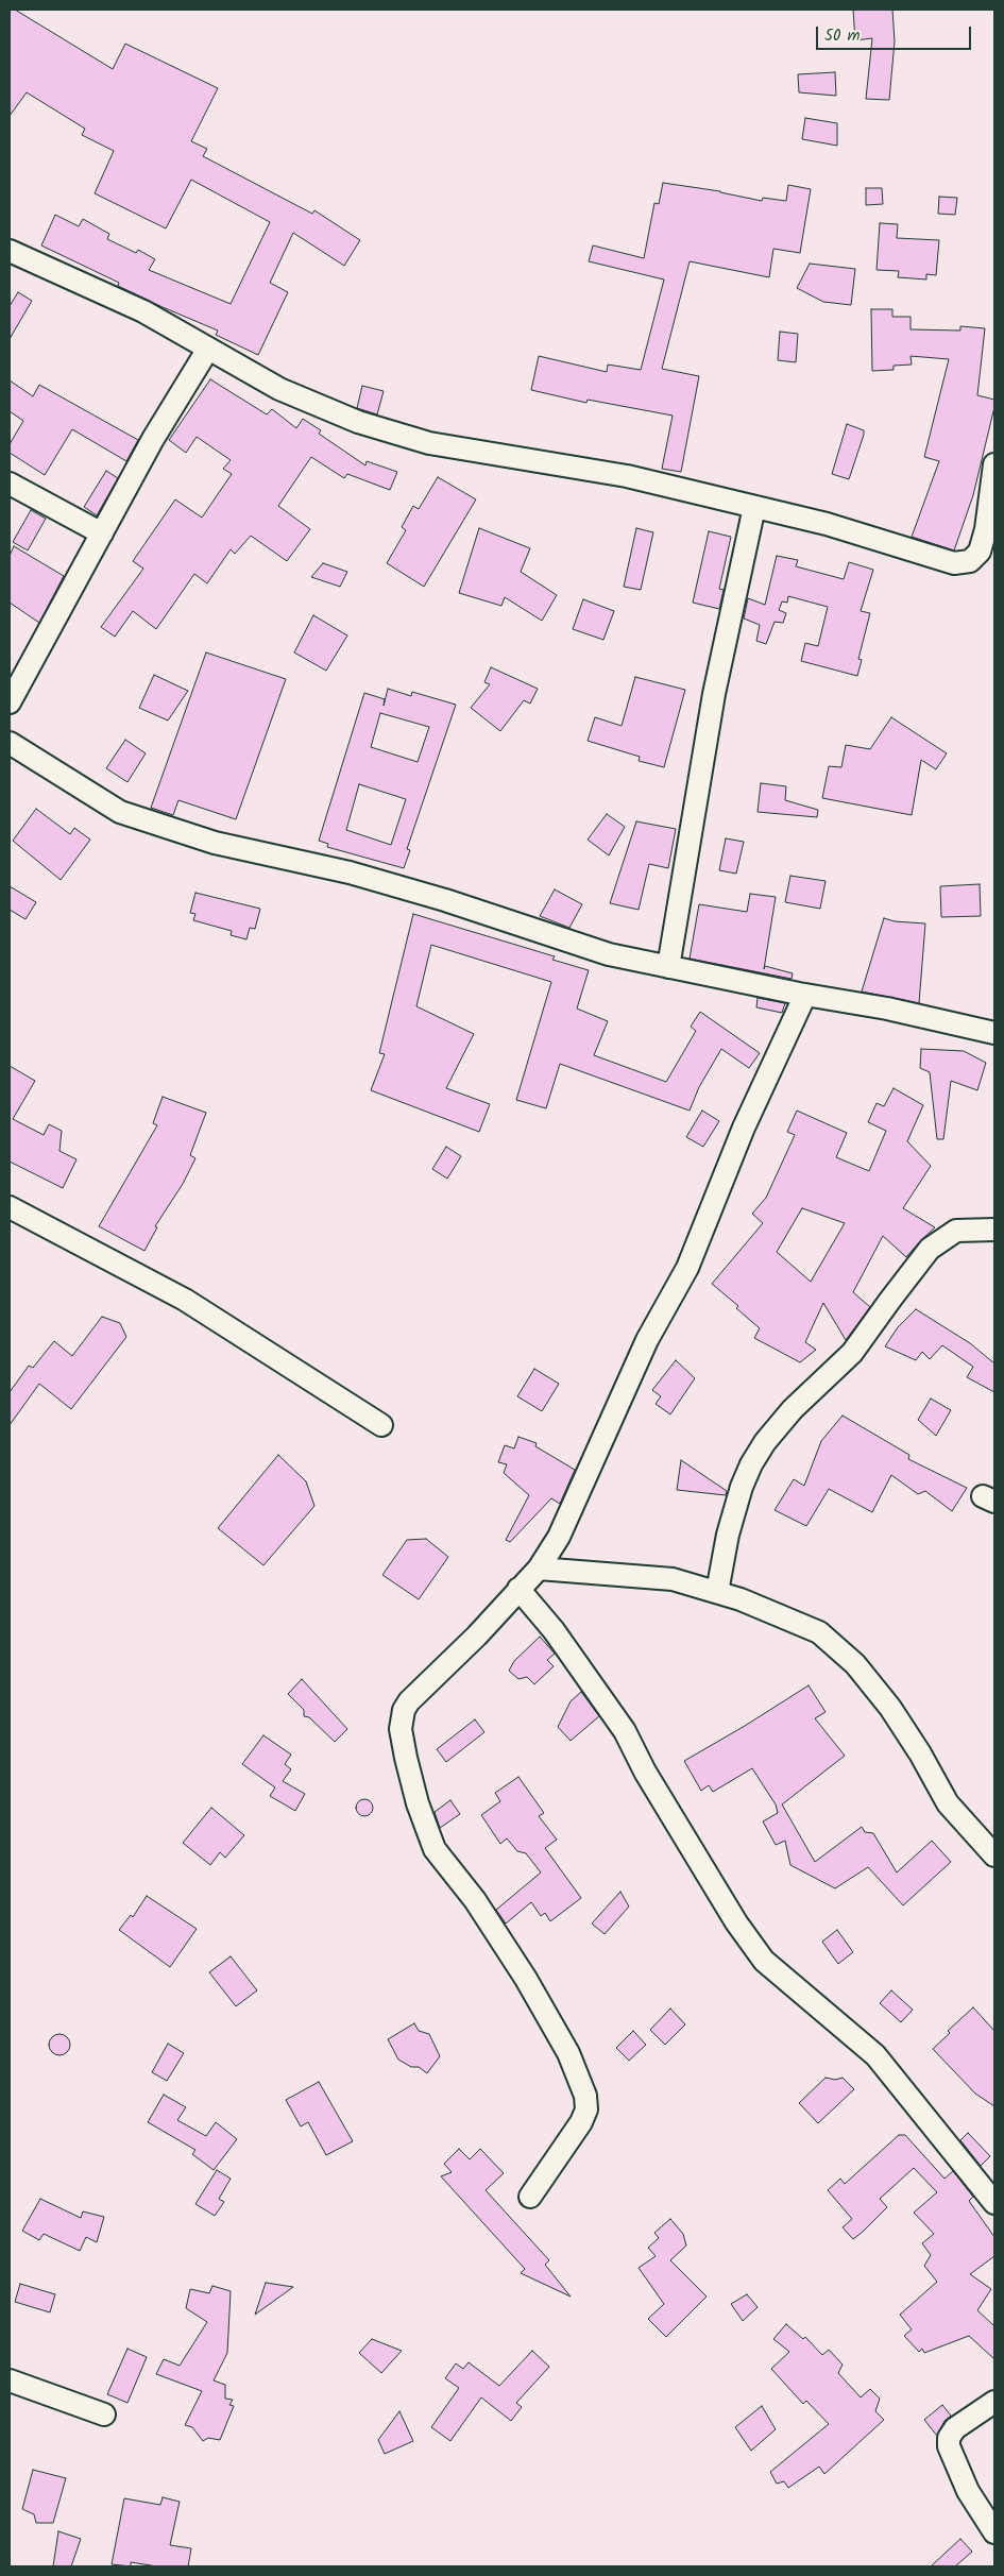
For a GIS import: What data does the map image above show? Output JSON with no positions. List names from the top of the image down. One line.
{"scale_bar":"50 m"}
